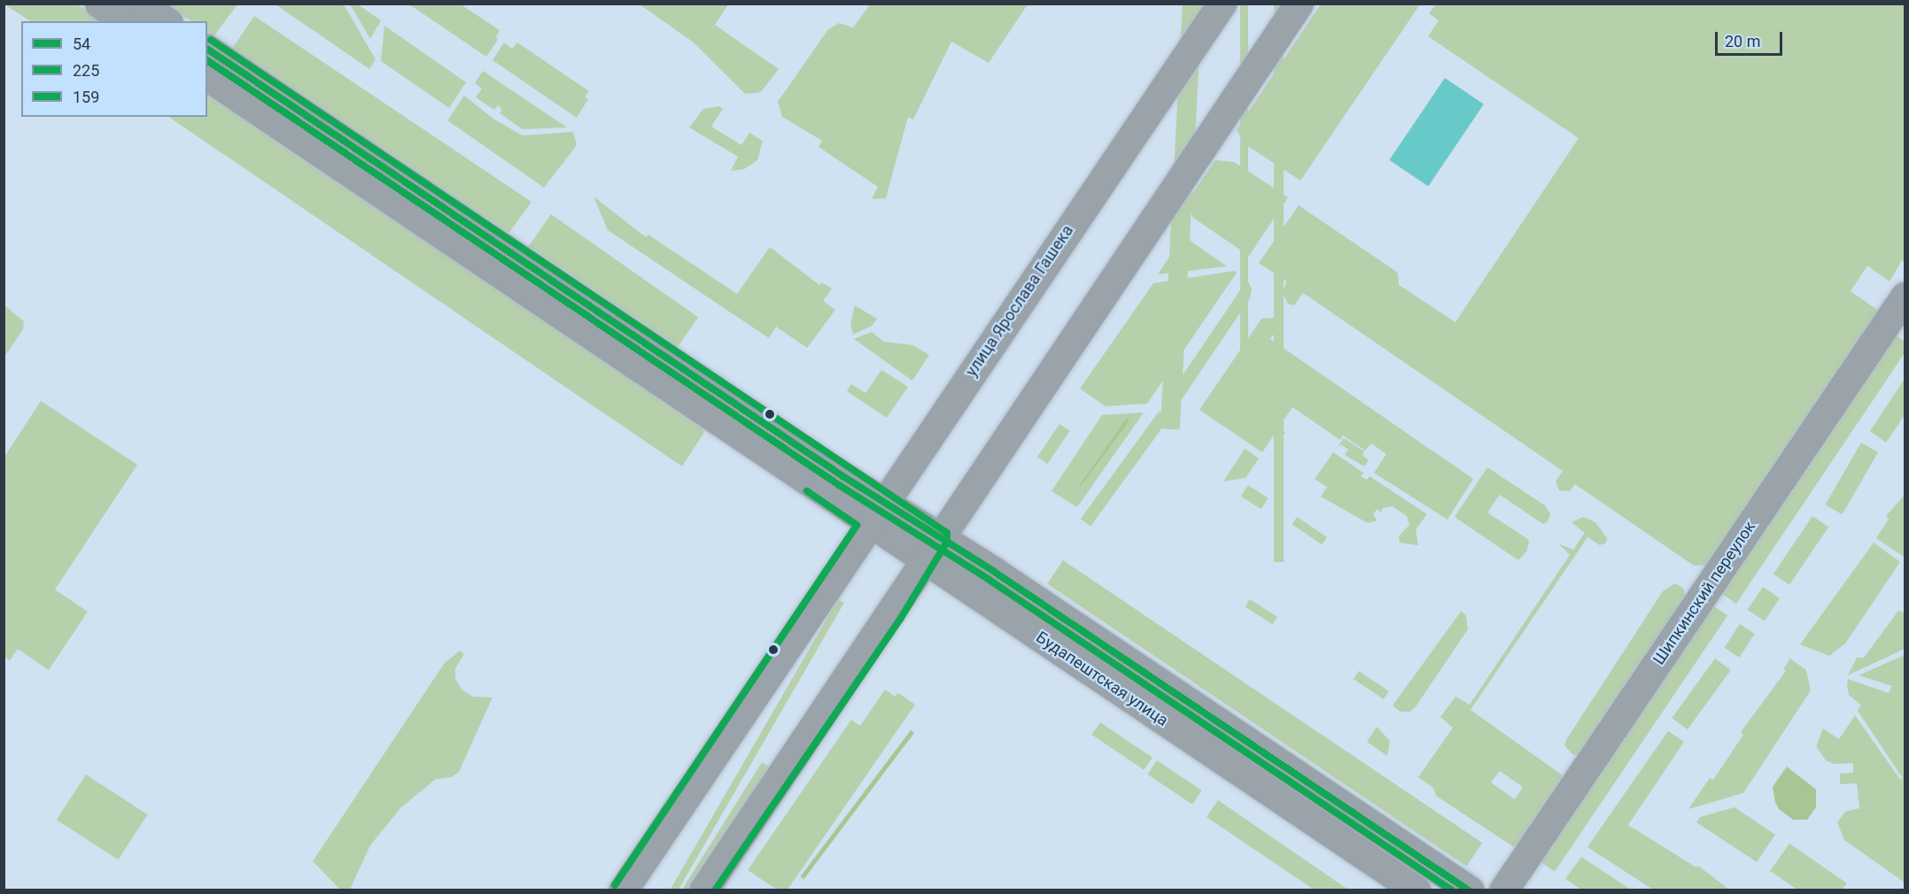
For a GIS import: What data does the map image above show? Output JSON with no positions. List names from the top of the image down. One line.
{"streets":{"street":["улица Ярослава Гашека","Шипкинский переулок","Будапештская улица"]},"crossings":[["улица Ярослава Гашека","Будапештская улица"]],"lines":["transit line 159","transit line 54","transit line 225"],"legend":["54","225","159"],"scale_bar":"20 m"}
